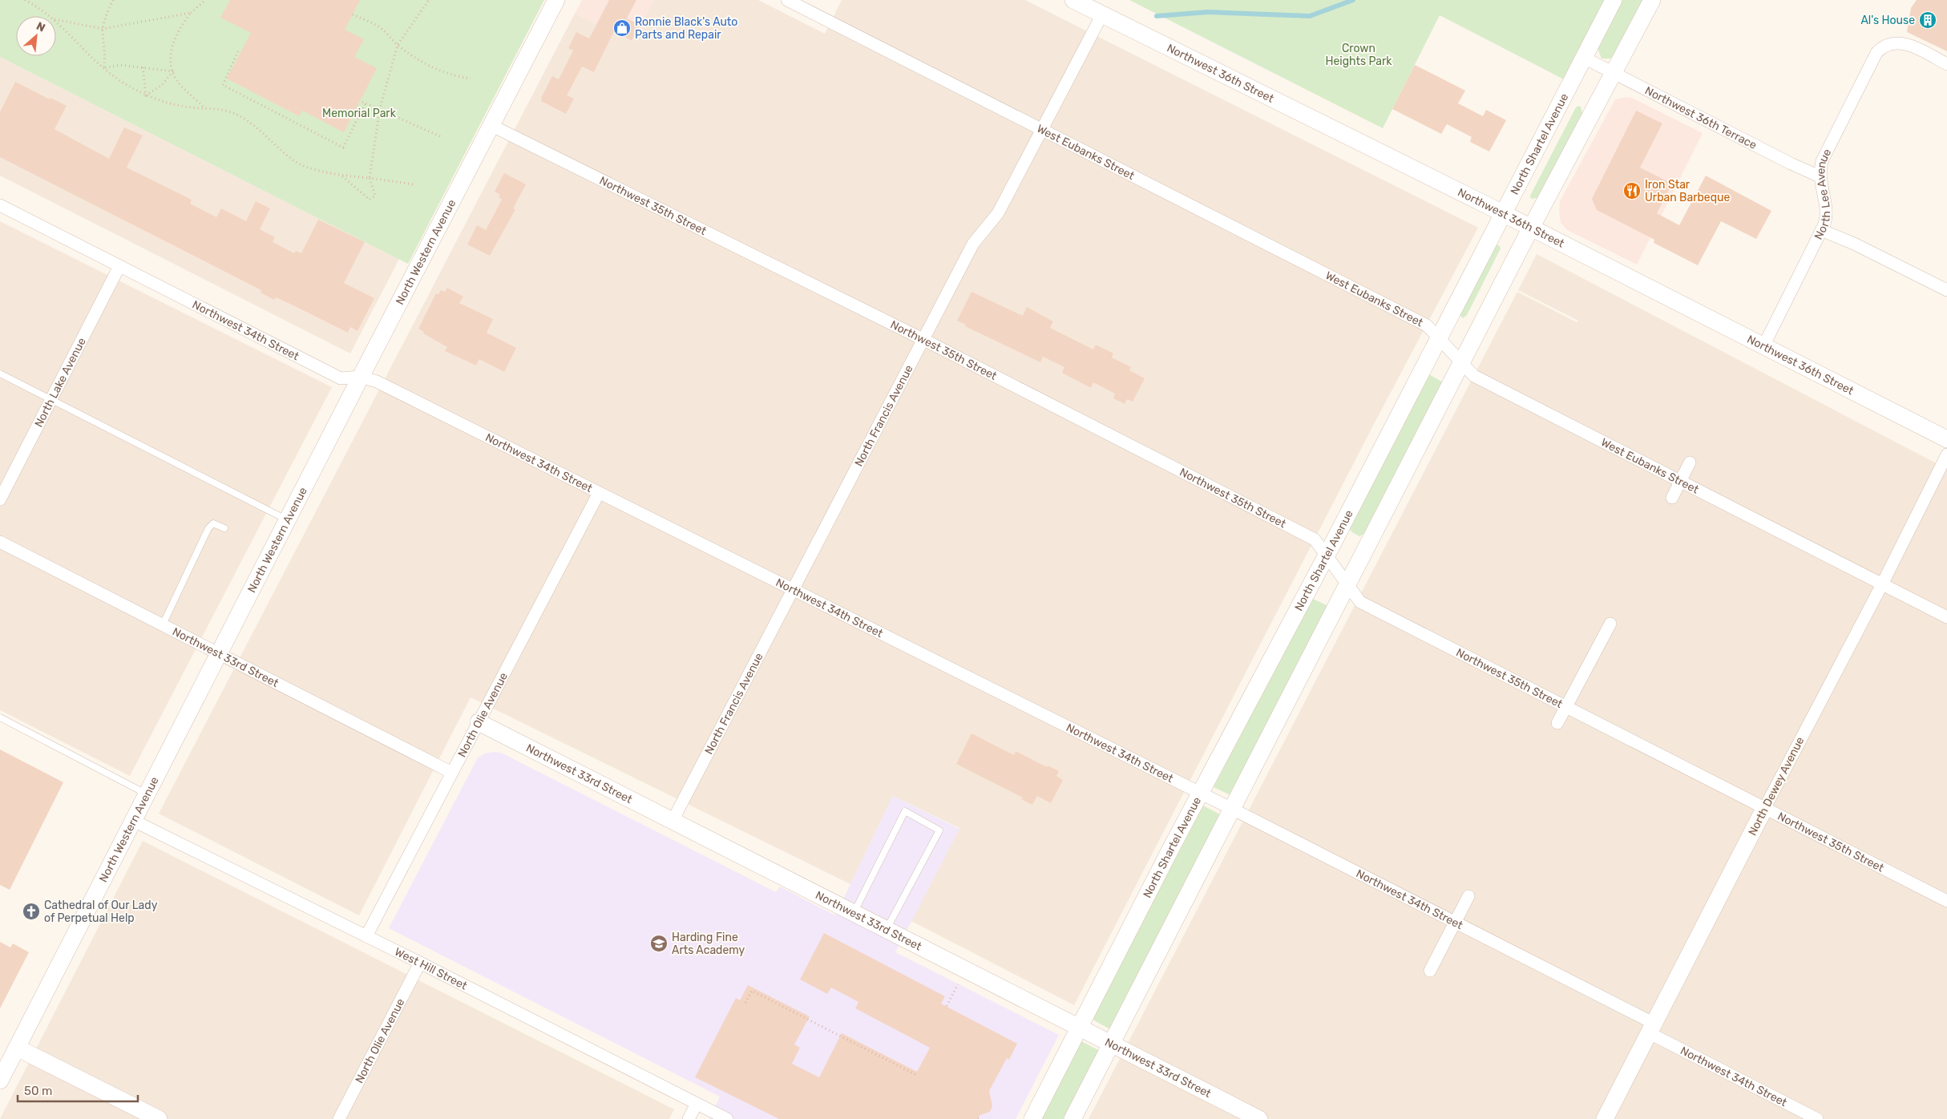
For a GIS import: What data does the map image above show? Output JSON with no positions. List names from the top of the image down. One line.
{"streets":{"street":["Northwest 36th Street","Northwest 36th Terrace","North Shartel Avenue","West Eubanks Street","North Lee Avenue","Northwest 35th Street","North Western Avenue","Northwest 34th Street","North Lake Avenue","North Francis Avenue","Northwest 33rd Street","North Olie Avenue","North Dewey Avenue","West Hill Street"]},"crossings":[["Northwest 36th Street","North Shartel Avenue"],["Northwest 36th Street","North Lee Avenue"],["Northwest 36th Street","North Francis Avenue"],["Northwest 36th Terrace","North Shartel Avenue"],["Northwest 36th Terrace","North Lee Avenue"],["North Shartel Avenue","West Eubanks Street"],["North Shartel Avenue","Northwest 35th Street"],["North Shartel Avenue","Northwest 34th Street"],["North Shartel Avenue","Northwest 33rd Street"],["West Eubanks Street","North Francis Avenue"],["West Eubanks Street","North Dewey Avenue"],["Northwest 35th Street","North Western Avenue"],["Northwest 35th Street","North Francis Avenue"],["Northwest 35th Street","North Dewey Avenue"],["North Western Avenue","Northwest 34th Street"],["North Western Avenue","Northwest 33rd Street"],["North Western Avenue","West Hill Street"],["Northwest 34th Street","North Lake Avenue"],["Northwest 34th Street","North Francis Avenue"],["Northwest 34th Street","North Olie Avenue"],["Northwest 34th Street","North Dewey Avenue"],["North Francis Avenue","Northwest 33rd Street"],["Northwest 33rd Street","North Olie Avenue"],["North Olie Avenue","West Hill Street"]],"parks":["Crown Heights Park","Memorial Park"],"places":{"building":["Al's House"],"shop":["Ronnie Black's Auto Parts and Repair"],"restaurant":["Iron Star Urban Barbeque"],"church":["Cathedral of Our Lady of Perpetual Help"],"school or university":["Harding Fine Arts Academy"]},"scale_bar":"50 m","north":"top right"}
